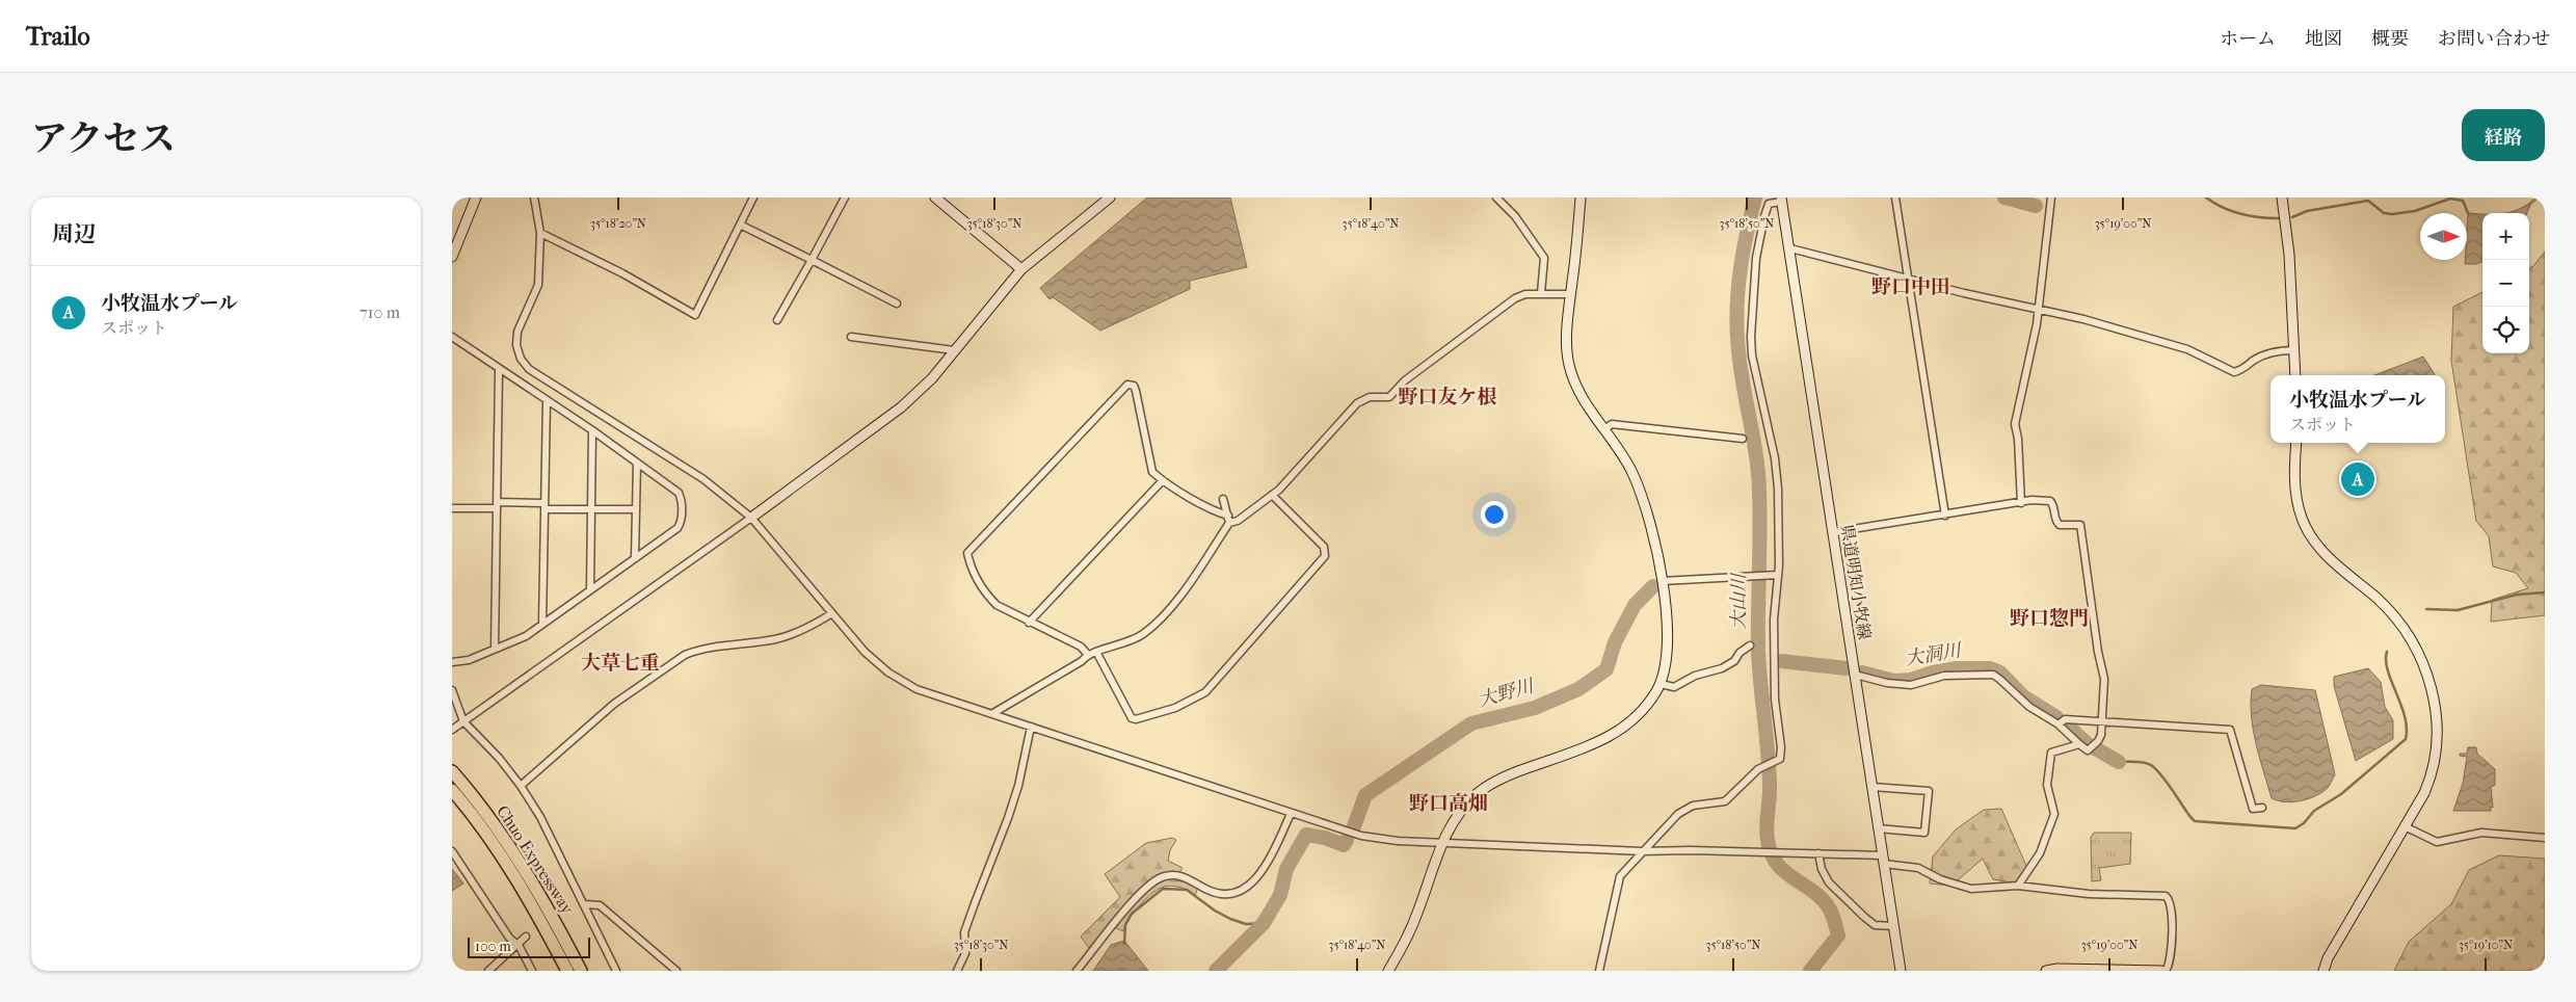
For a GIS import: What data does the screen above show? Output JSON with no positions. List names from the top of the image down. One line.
{"streets":{"highway":["Chuo Expressway"],"street":["県道明知小牧線"]},"districts":["野口中田","野口友ケ根","野口惣門","大草七重","野口高畑"],"water":["大山川","大洞川","大野川"],"scale_bar":"100 m","north":"right","page":{"header":"Trailo","nav":["ホーム","地図","概要","お問い合わせ"],"title":"アクセス","buttons":"経路","heading":"周辺","map_buttons":["+","−"],"list":[{"mark":"A","name":"小牧温水プール","note":"スポット","value":"710 m"}],"popup":["小牧温水プール","スポット"],"pins":"A","scale":"100 m"},"coordinates":["35°18'20\"N","35°18'30\"N","35°18'40\"N","35°18'50\"N","35°19'00\"N","35°19'10\"N"]}
